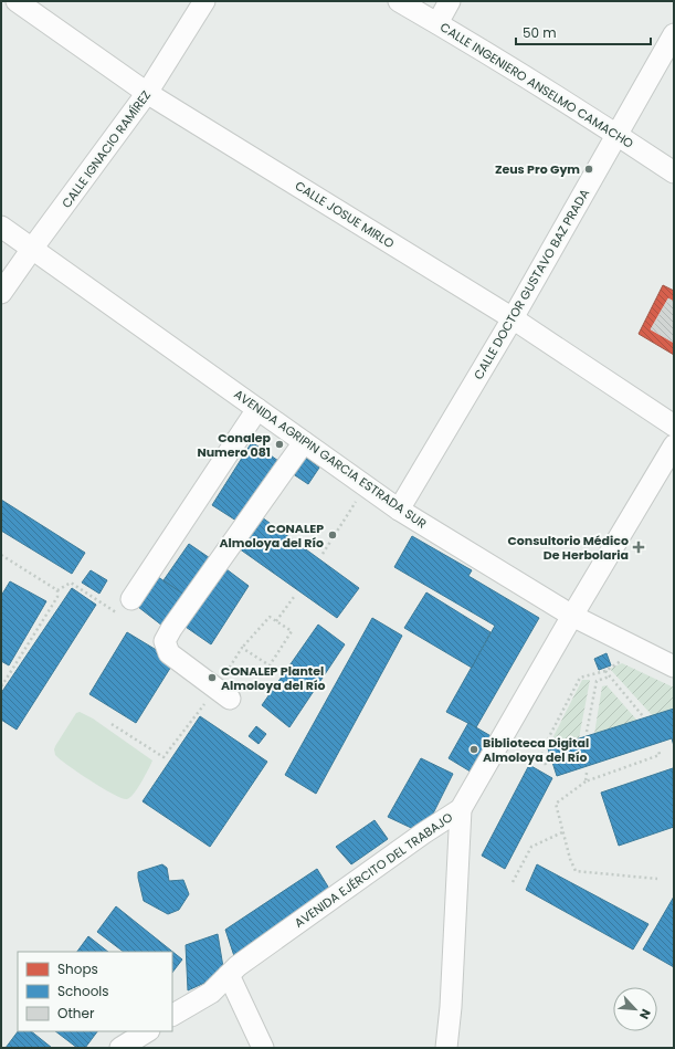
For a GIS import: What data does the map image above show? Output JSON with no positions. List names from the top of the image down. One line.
{"streets":{"street":["CALLE INGENIERO ANSELMO CAMACHO","CALLE IGNACIO RAMÍREZ","CALLE JOSUE MIRLO","CALLE DOCTOR GUSTAVO BAZ PRADA","AVENIDA AGRIPIN GARCIA ESTRADA SUR","AVENIDA EJÉRCITO DEL TRABAJO"]},"crossings":[["CALLE INGENIERO ANSELMO CAMACHO","CALLE DOCTOR GUSTAVO BAZ PRADA"],["CALLE IGNACIO RAMÍREZ","CALLE JOSUE MIRLO"],["CALLE IGNACIO RAMÍREZ","AVENIDA AGRIPIN GARCIA ESTRADA SUR"],["CALLE JOSUE MIRLO","CALLE DOCTOR GUSTAVO BAZ PRADA"],["CALLE DOCTOR GUSTAVO BAZ PRADA","AVENIDA AGRIPIN GARCIA ESTRADA SUR"],["AVENIDA AGRIPIN GARCIA ESTRADA SUR","AVENIDA EJÉRCITO DEL TRABAJO"]],"places":{"other":["Zeus Pro Gym","Conalep Numero 081","CONALEP Almoloya del Río","CONALEP Plantel Almoloya del Río","Biblioteca Digital Almoloya del Río"],"health":["Consultorio Médico De Herbolaria"]},"legend":["Shops","Schools","Other"],"scale_bar":"50 m","north":"bottom right"}
